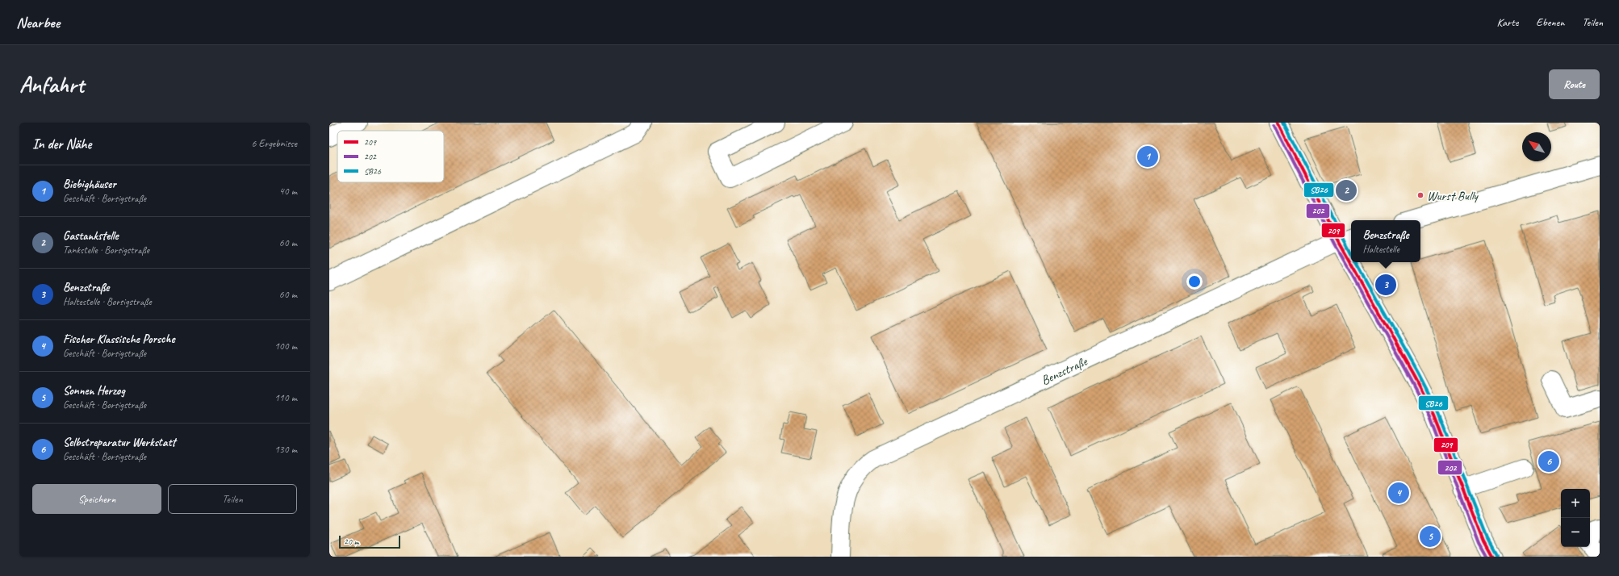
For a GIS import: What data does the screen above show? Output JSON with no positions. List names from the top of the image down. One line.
{"streets":{"street":["Benzstraße"]},"places":["Wurst Bully"],"lines":["transit line 209","transit line SB26","transit line 202"],"legend":["209","202","SB26"],"scale_bar":"20 m","north":"top left","page":{"header":"Nearbee","nav":["Karte","Ebenen","Teilen"],"buttons":["Route",["Speichern","Teilen"]],"title":"Anfahrt","heading":["In der Nähe","6 Ergebnisse"],"pins":["1","2","3","6","4","5"],"list":[{"mark":"1","name":"Biebighäuser","note":"Geschäft · Borsigstraße","value":"40 m"},{"mark":"2","name":"Gastankstelle","note":"Tankstelle · Borsigstraße","value":"60 m"},{"mark":"3","name":"Benzstraße","note":"Haltestelle · Borsigstraße","value":"60 m"},{"mark":"4","name":"Fischer Klassische Porsche","note":"Geschäft · Borsigstraße","value":"100 m"},{"mark":"5","name":"Sonnen Herzog","note":"Geschäft · Borsigstraße","value":"110 m"},{"mark":"6","name":"Selbstreparatur Werkstatt","note":"Geschäft · Borsigstraße","value":"130 m"}],"popup":["Benzstraße","Haltestelle"],"map_buttons":["+","−"],"scale":"20 m"}}
